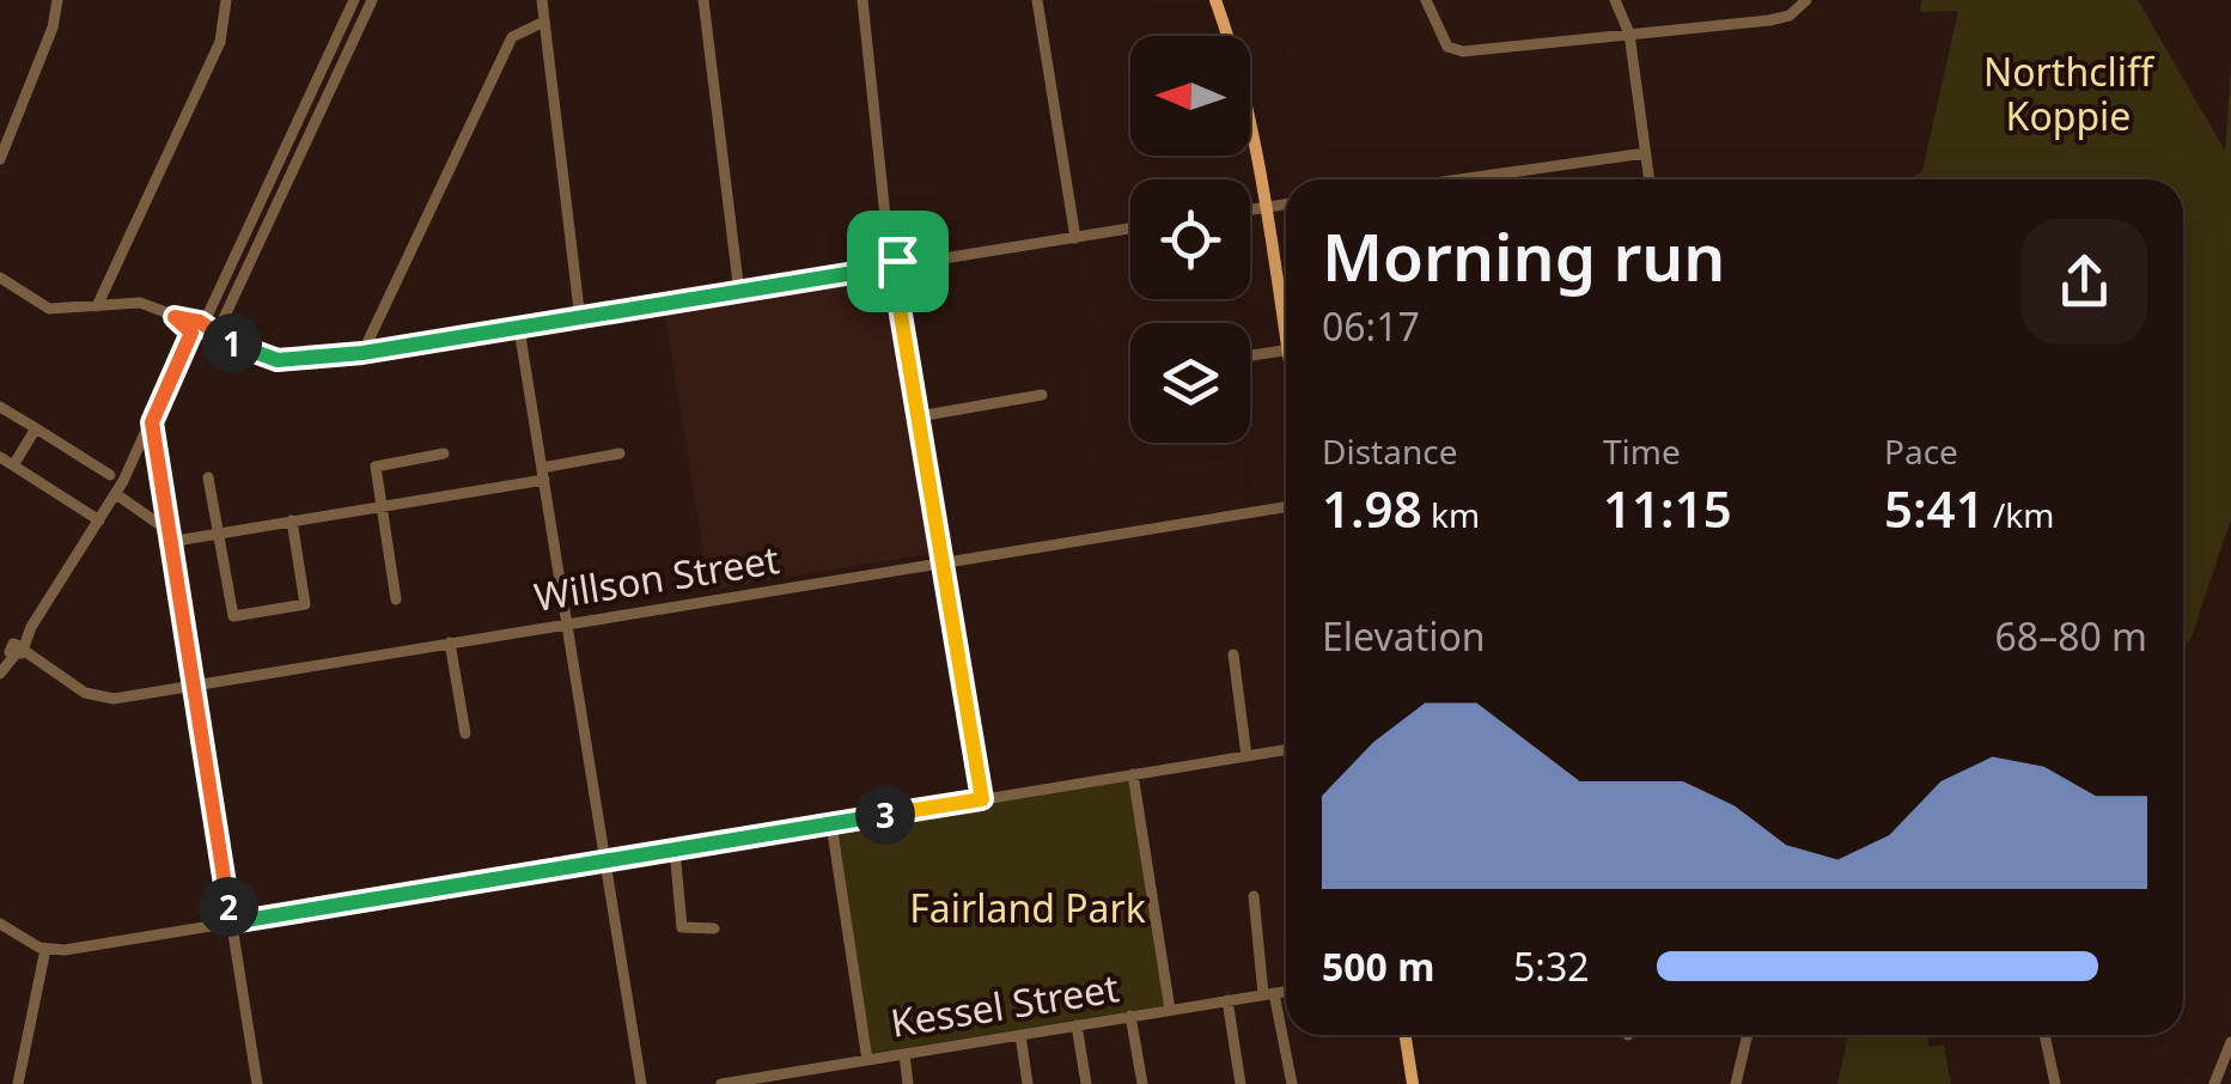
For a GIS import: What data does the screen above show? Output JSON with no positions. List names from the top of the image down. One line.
{"streets":{"street":["Willson Street","Kessel Street"]},"parks":["Northcliff Koppie","Fairland Park"],"north":"left","page":{"heading":["Morning run","06:17"],"pins":["1","3","2"],"stats":[["Distance","1.98 km"],["Time","11:15"],["Pace","5:41 /km"]],"chart":["Elevation","68–80 m"],"list":[{"name":"500 m","note":"5:32"}]}}
